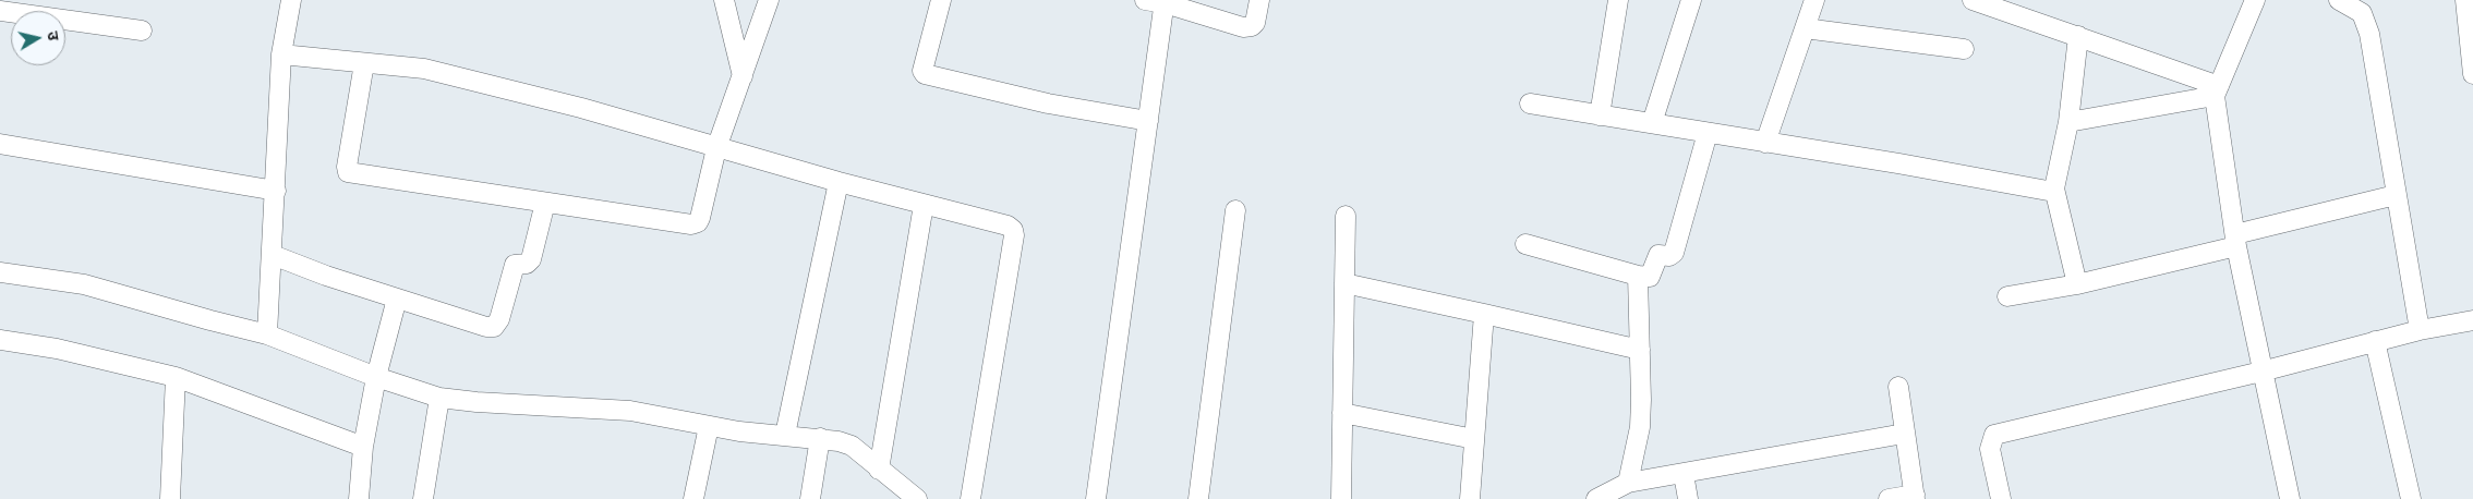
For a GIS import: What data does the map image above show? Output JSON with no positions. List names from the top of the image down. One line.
{"north":"right"}
